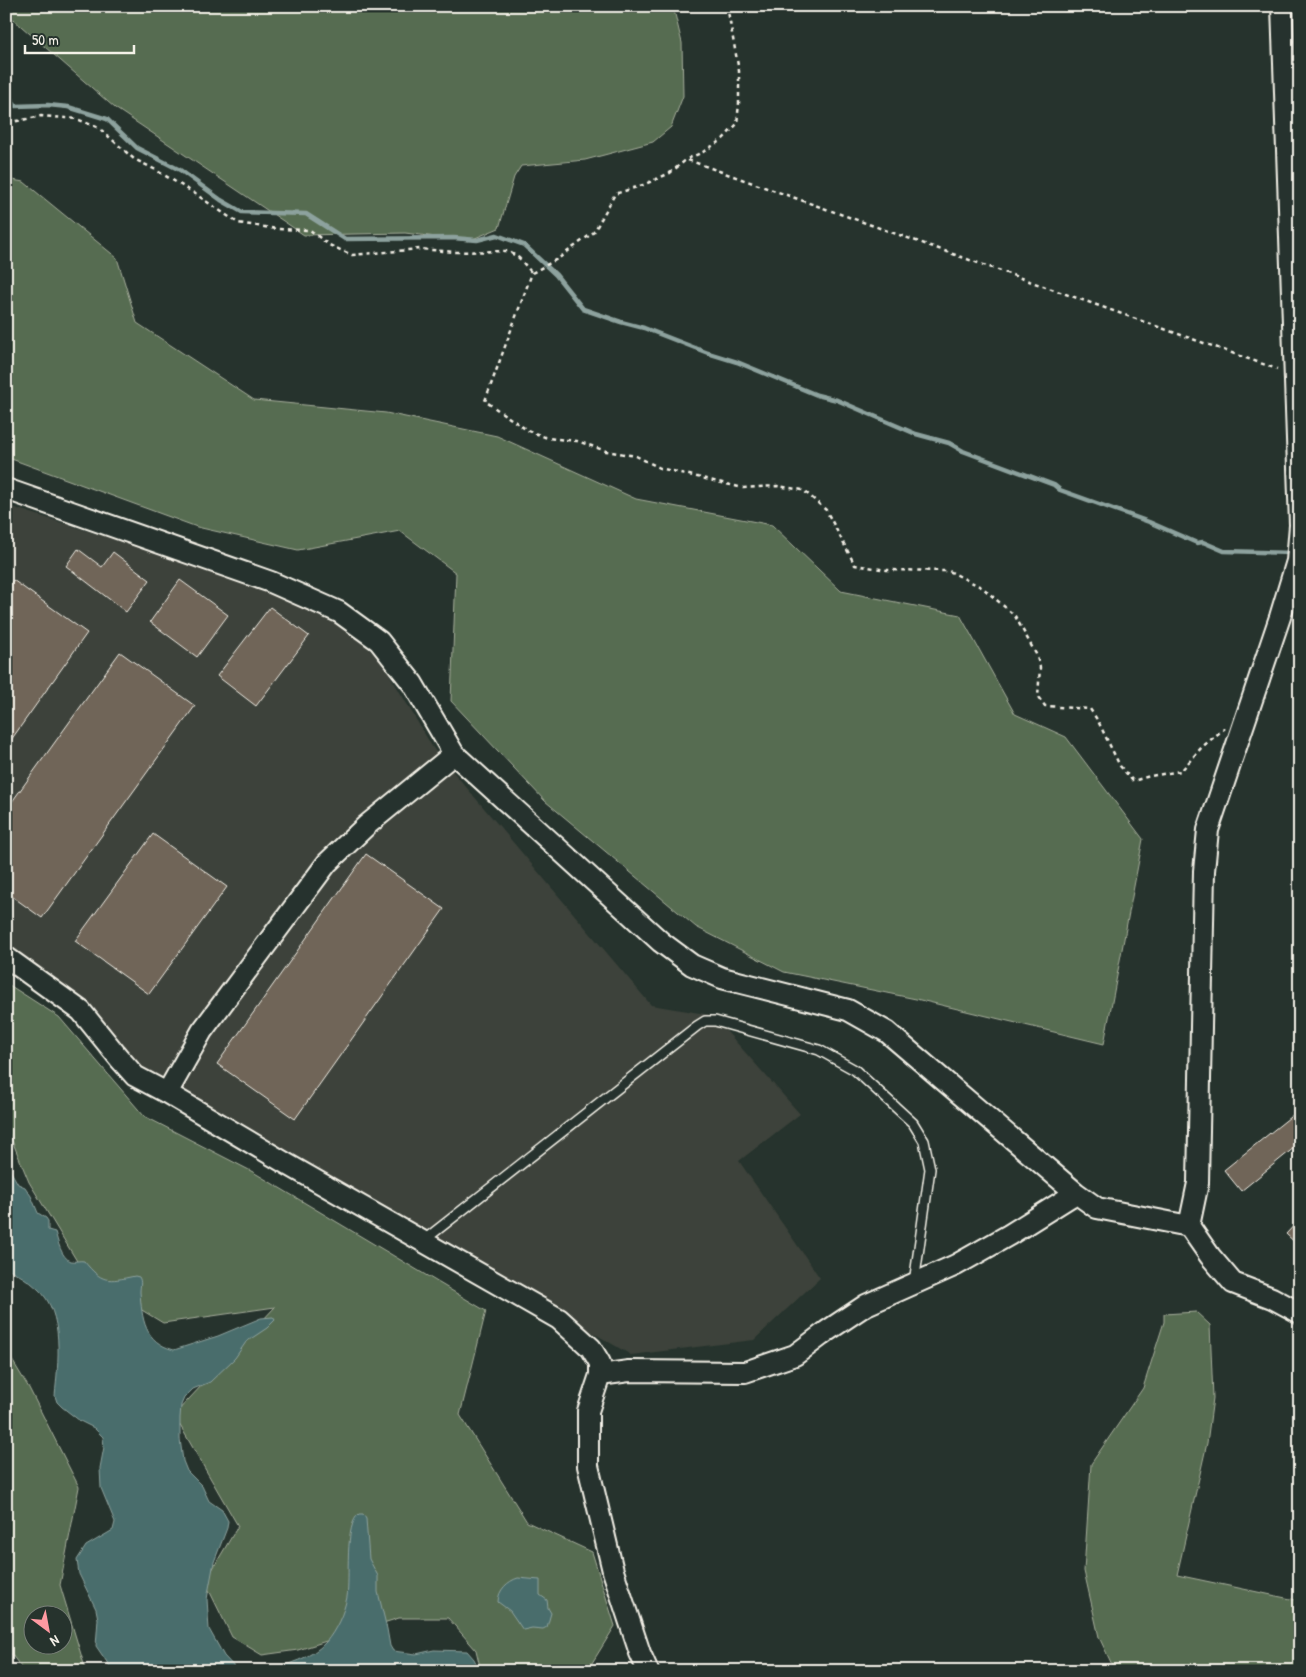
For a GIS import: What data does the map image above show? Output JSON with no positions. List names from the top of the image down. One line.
{"scale_bar":"50 m","north":"bottom right"}
